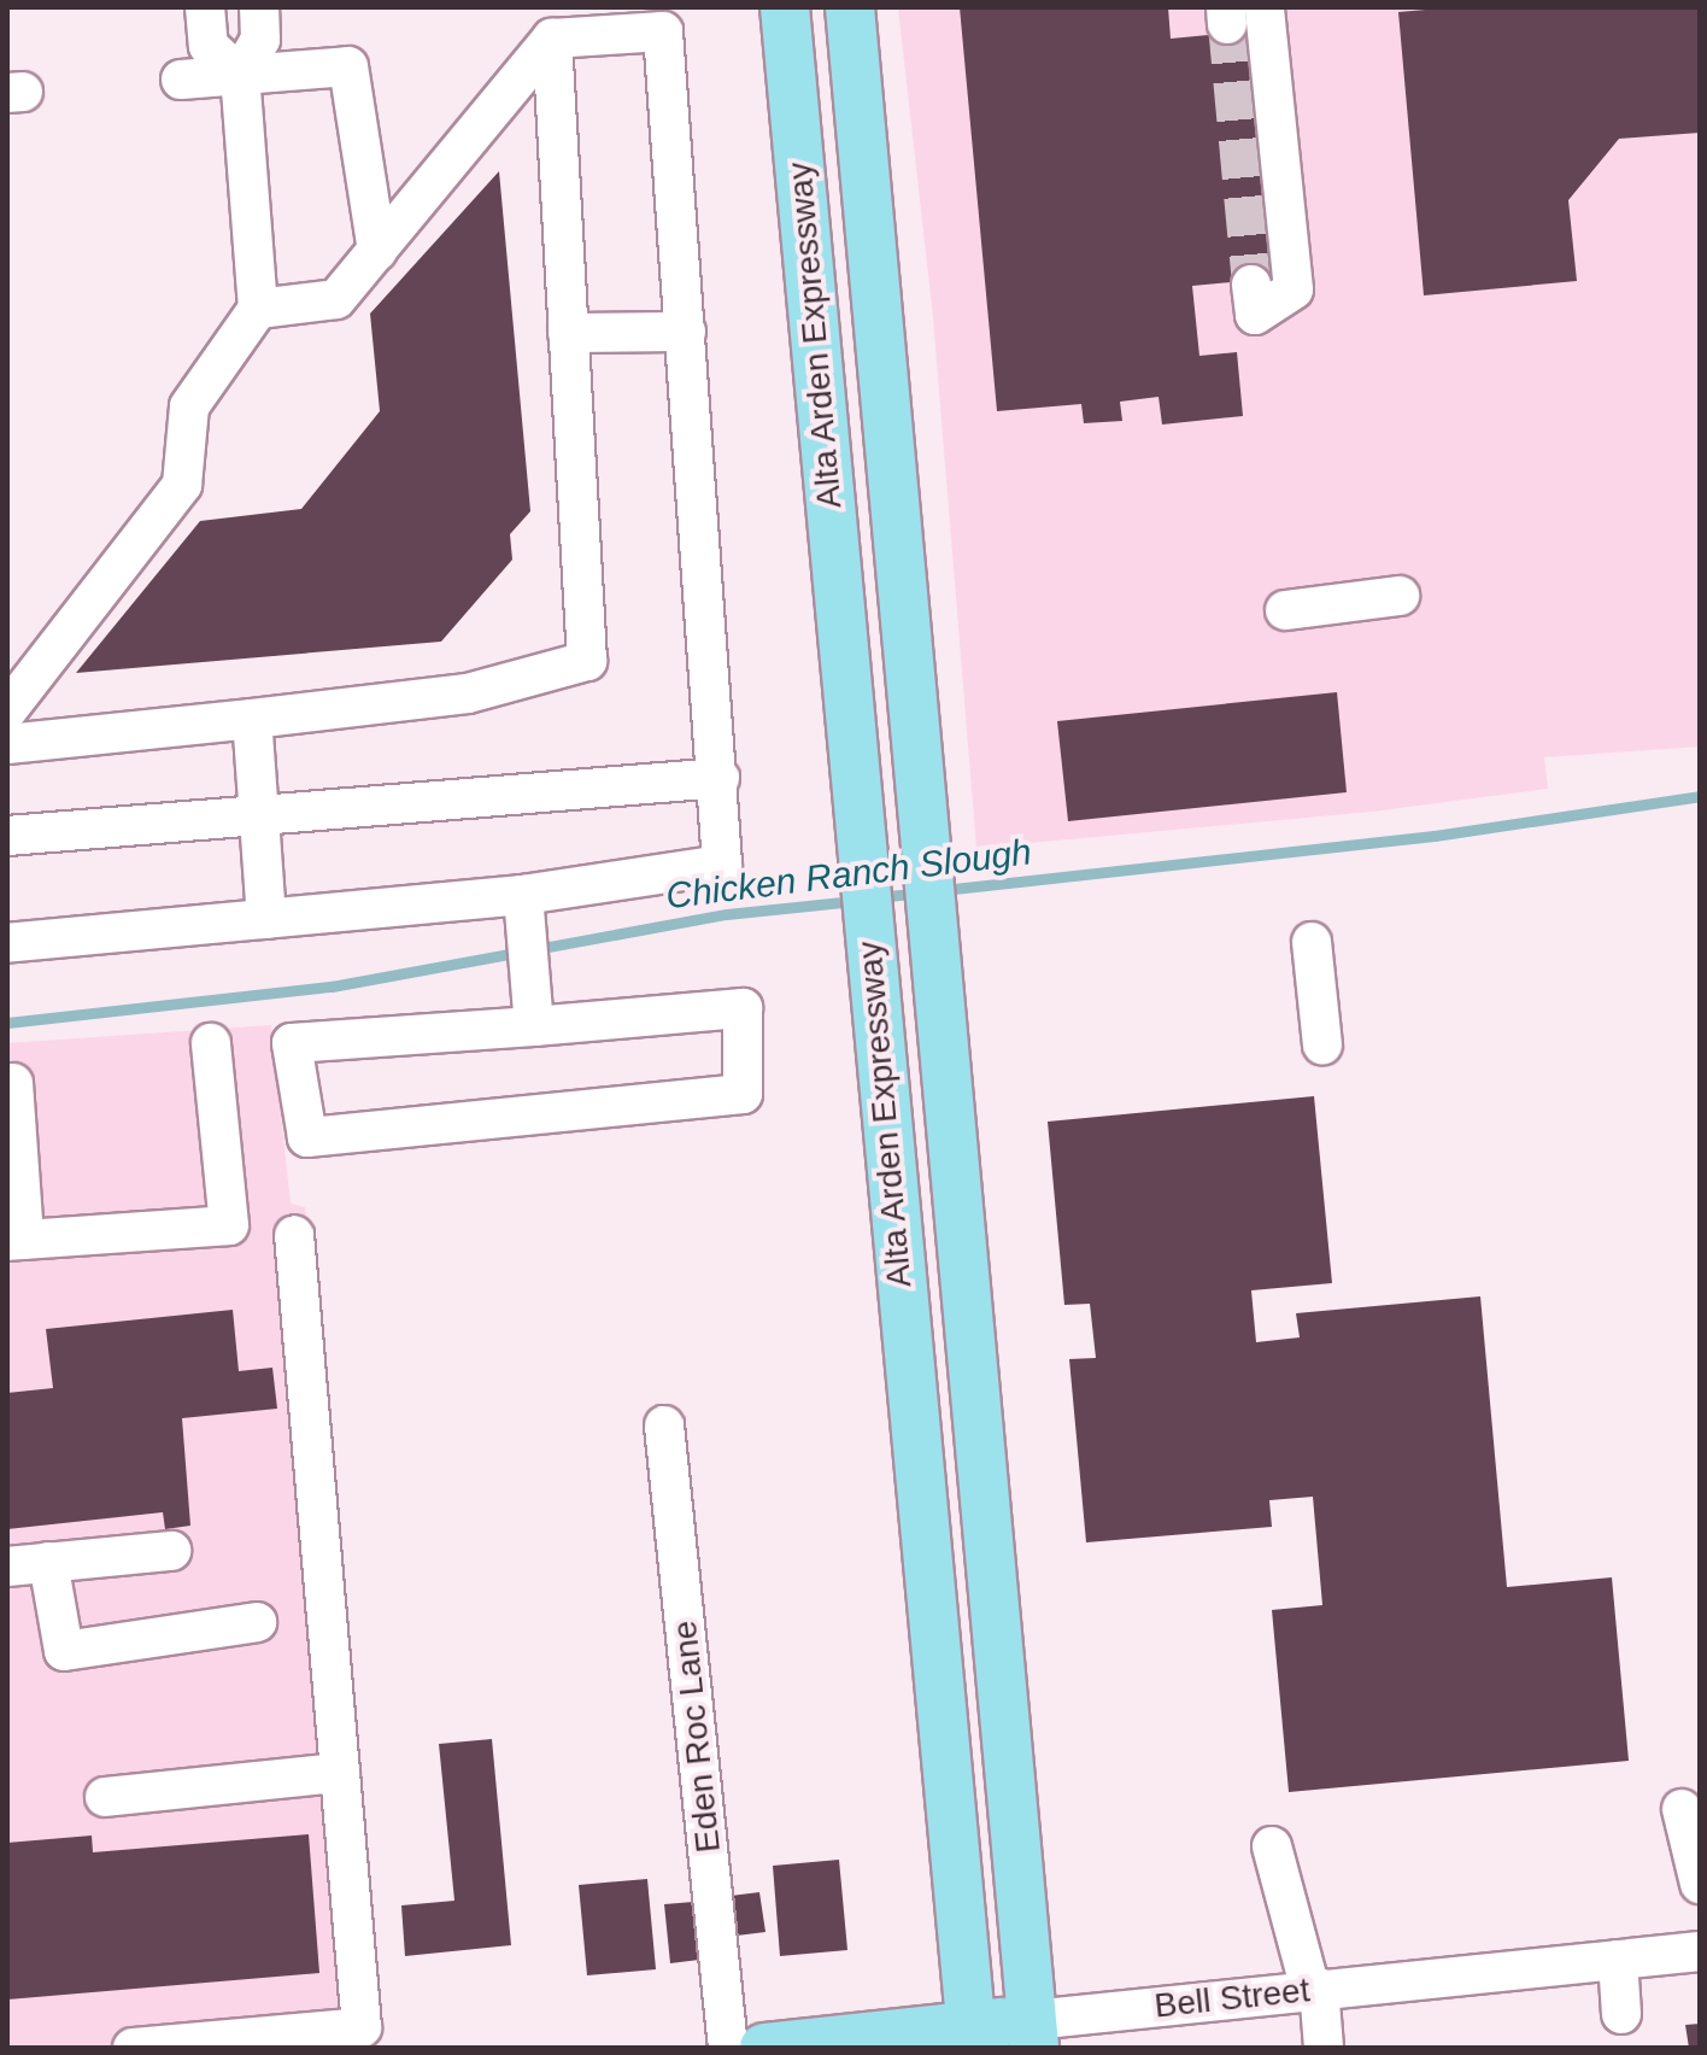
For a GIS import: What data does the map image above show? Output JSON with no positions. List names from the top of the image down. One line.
{"streets":{"main road":["Alta Arden Expressway","Bell Street"],"street":["Eden Roc Lane"]},"crossings":[["Alta Arden Expressway","Bell Street"]],"water":["Chicken Ranch Slough"]}
